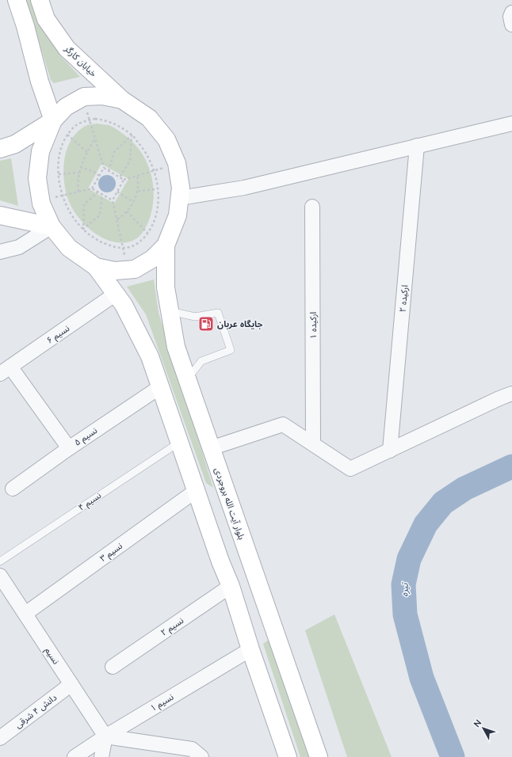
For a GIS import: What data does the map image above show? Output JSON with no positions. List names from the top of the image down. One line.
{"streets":{"main road":["خیابان کارگر","بلوار آیت الله بروجردی"],"street":["ارکیده ۲","ارکیده ۱","نسیم ۶","نسیم ۵","نسیم ۳","نسیم ۲","نسیم","نسیم ۱","دانش ۴ شرقی"],"lane":["نسیم ۴"]},"crossings":[["خیابان کارگر","بلوار آیت الله بروجردی"],["نسیم ۳","نسیم"],["نسیم","نسیم ۱"],["نسیم","دانش ۴ شرقی"]],"water":["تيره"],"places":{"fuel station":["جایگاه عربان"]},"north":"top left"}
